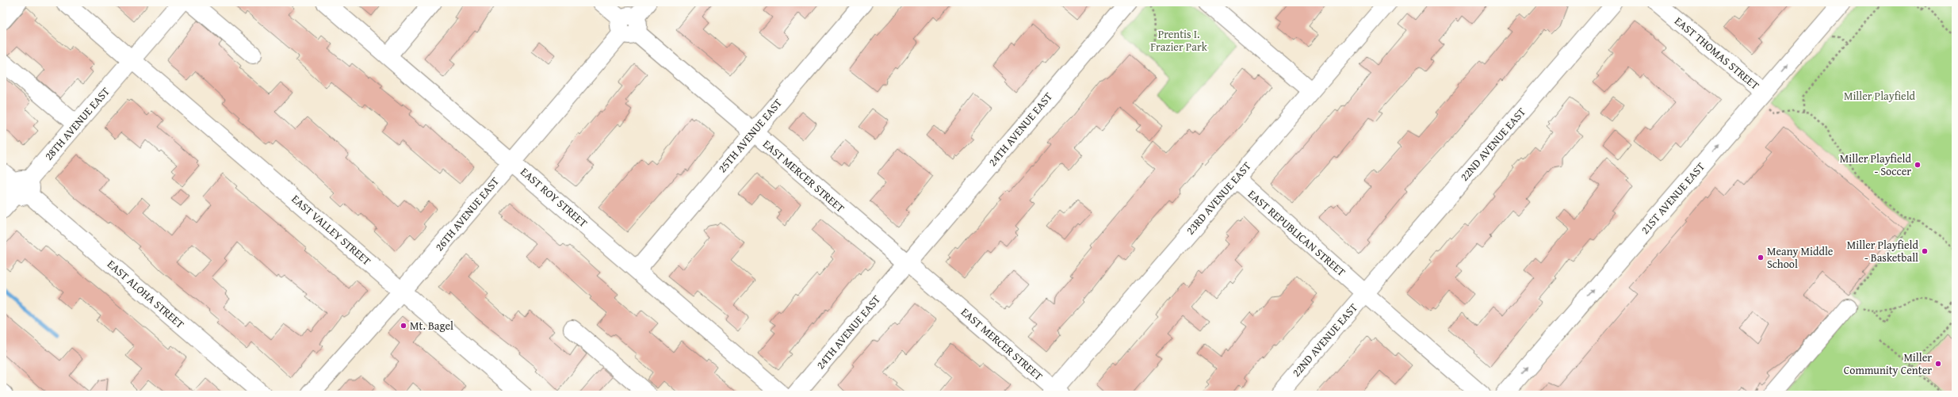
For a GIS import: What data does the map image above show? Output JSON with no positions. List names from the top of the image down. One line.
{"streets":{"street":["EAST THOMAS STREET","28TH AVENUE EAST","24TH AVENUE EAST","25TH AVENUE EAST","22ND AVENUE EAST","EAST MERCER STREET","EAST ROY STREET","23RD AVENUE EAST","21ST AVENUE EAST","26TH AVENUE EAST","EAST VALLEY STREET","EAST REPUBLICAN STREET","EAST ALOHA STREET"]},"crossings":[["EAST THOMAS STREET","21ST AVENUE EAST"],["28TH AVENUE EAST","EAST VALLEY STREET"],["28TH AVENUE EAST","EAST ALOHA STREET"],["24TH AVENUE EAST","EAST MERCER STREET"],["25TH AVENUE EAST","EAST MERCER STREET"],["25TH AVENUE EAST","EAST ROY STREET"],["22ND AVENUE EAST","EAST REPUBLICAN STREET"],["EAST MERCER STREET","23RD AVENUE EAST"],["EAST MERCER STREET","26TH AVENUE EAST"],["EAST ROY STREET","26TH AVENUE EAST"],["23RD AVENUE EAST","EAST REPUBLICAN STREET"],["26TH AVENUE EAST","EAST VALLEY STREET"]],"one_way":["21ST AVENUE EAST"],"parks":["Prentis I. Frazier Park","Miller Playfield"],"places":["Miller Playfield - Soccer","Miller Playfield - Basketball","Meany Middle School","Mt. Bagel","Miller Community Center"]}
